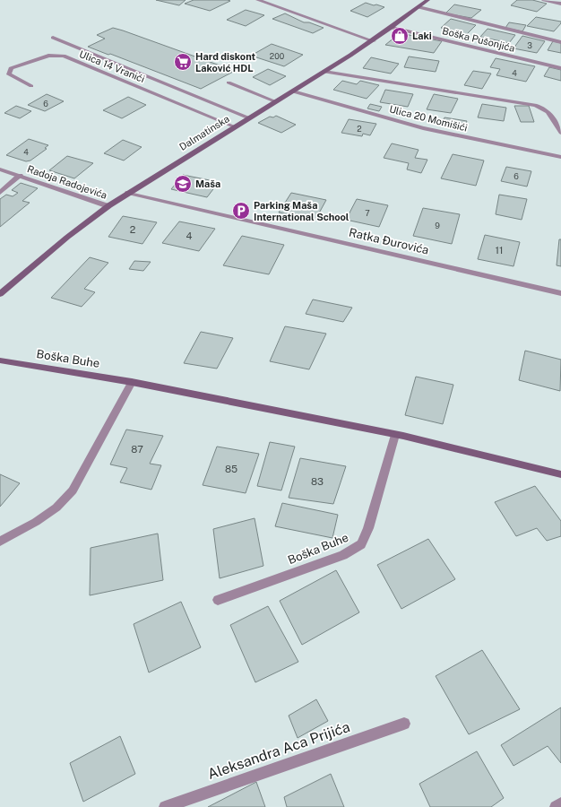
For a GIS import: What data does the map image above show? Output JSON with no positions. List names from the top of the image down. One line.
{"streets":{"street":["Boška Pušonjića","Ulica 14 Vranići","Ulica 20 Momišići","Dalmatinska","Radoja Radojevića","Ratka Đurovića","Boška Buhe","Aleksandra Aca Prijića"]},"crossings":[["Boška Pušonjića","Dalmatinska"],["Ulica 14 Vranići","Dalmatinska"],["Ulica 20 Momišići","Dalmatinska"],["Dalmatinska","Radoja Radojevića"],["Dalmatinska","Ratka Đurovića"]],"places":{"shop":["Laki"],"supermarket":["Hard diskont Laković HDL"],"school or university":["Maša"],"parking":["Parking Maša International School"]},"house_numbers":["3","200","4","6","2","4","6","7","9","2","4","11","87","85","83"]}
